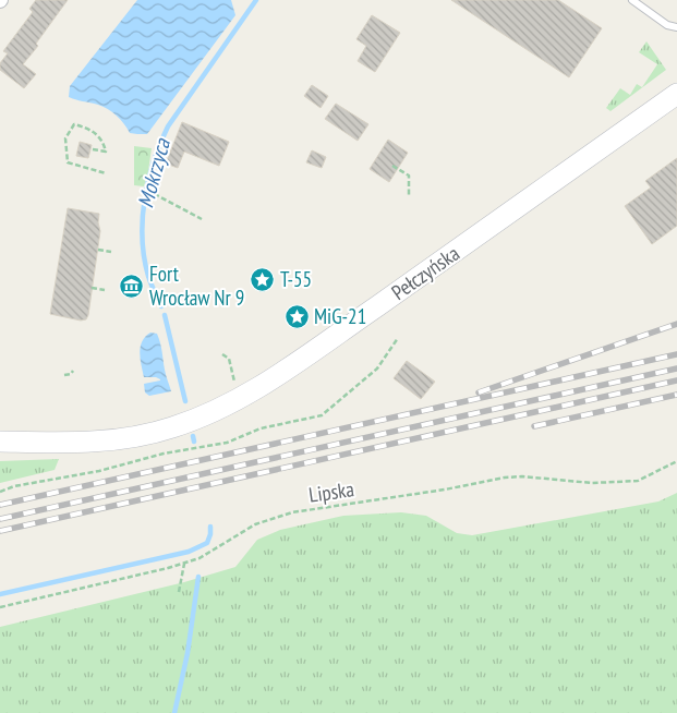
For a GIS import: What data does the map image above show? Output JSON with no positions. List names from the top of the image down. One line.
{"streets":{"main road":["Pełczyńska"],"path":["Lipska"]},"water":["Mokrzyca"],"places":{"place":["T-55","MiG-21"],"museum":["Fort Wrocław Nr 9"]}}
